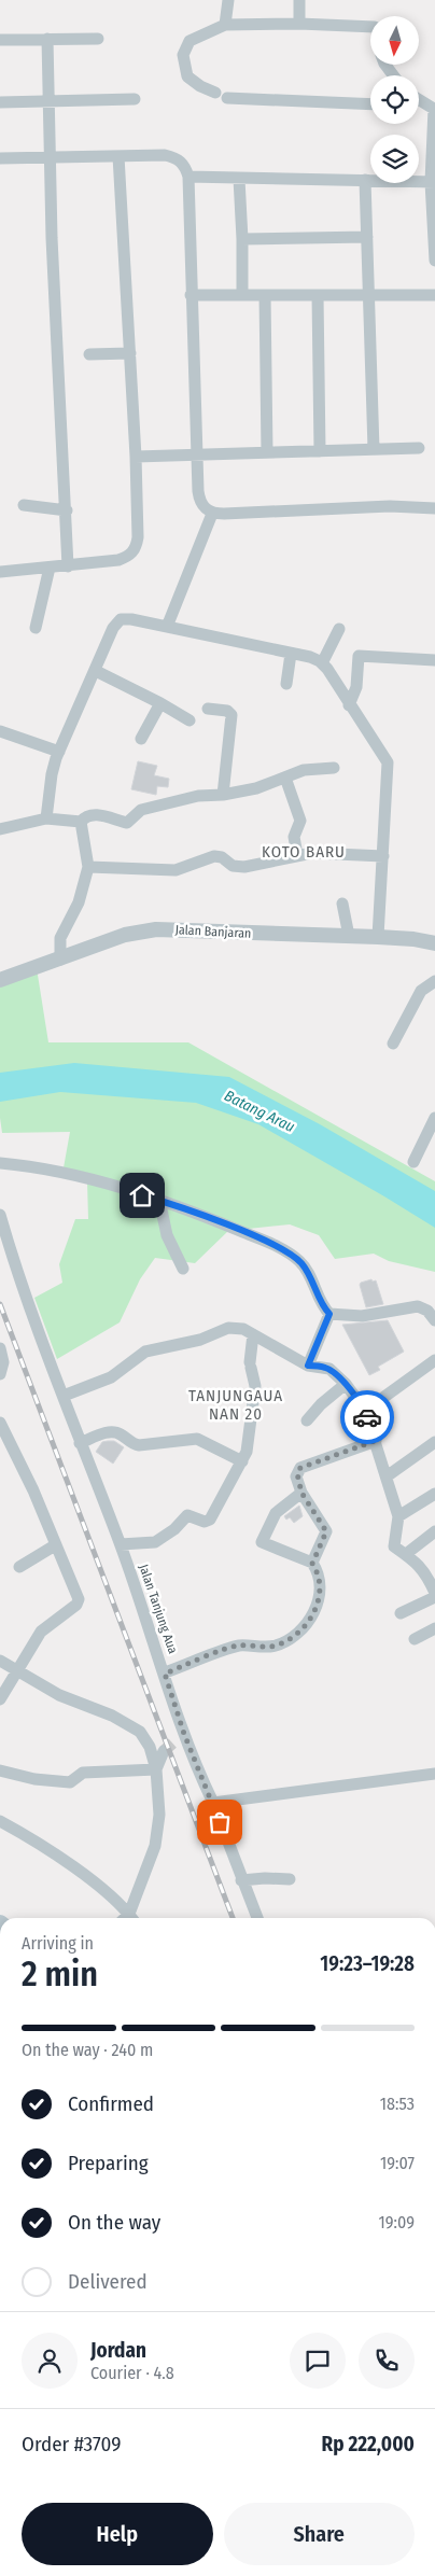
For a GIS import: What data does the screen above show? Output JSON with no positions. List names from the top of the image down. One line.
{"streets":{"street":["Jalan Banjaran","Jalan Tanjung Aua"]},"districts":["KOTO BARU","TANJUNGAUA NAN 20"],"water":["Batang Arau"],"north":"bottom","page":{"heading":["2 min","Arriving in","19:23–19:28"],"panel":["Jordan","Courier · 4.8","Order #3709","Rp 222,000"],"bar":"On the way · 240 m","list":[["Confirmed","18:53"],["Preparing","19:07"],["On the way","19:09"],"Delivered"],"buttons":["Help","Share"]}}
